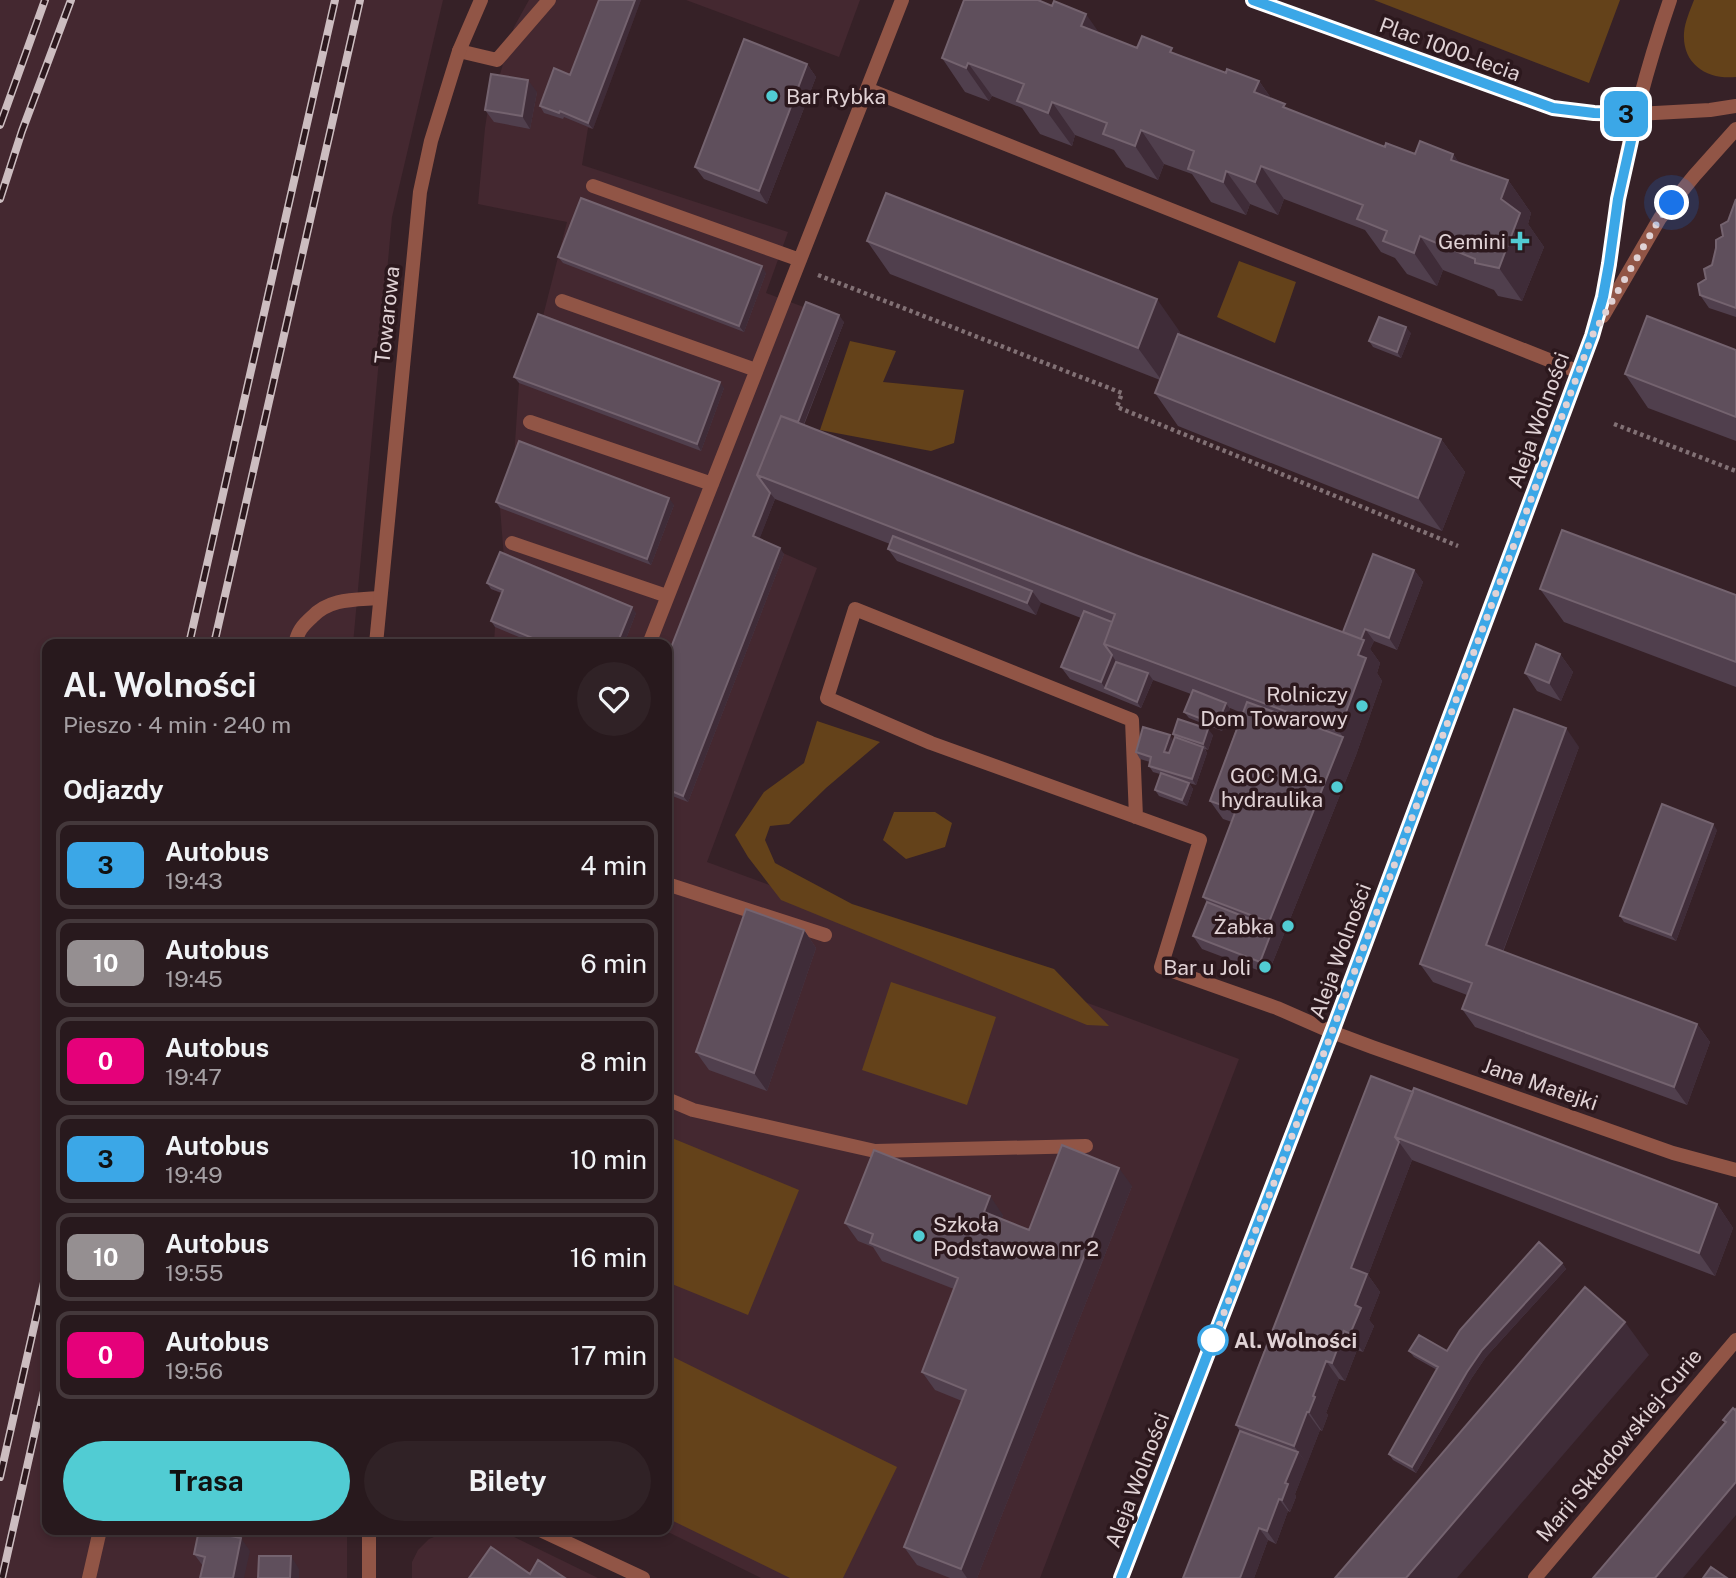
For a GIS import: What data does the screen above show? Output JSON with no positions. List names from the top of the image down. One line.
{"streets":{"street":["Plac 1000-lecia","Towarowa","Aleja Wolności","Jana Matejki","Marii Skłodowskiej-Curie"]},"crossings":[["Plac 1000-lecia","Aleja Wolności"],["Aleja Wolności","Jana Matejki"]],"places":{"other":["Bar Rybka","Rolniczy Dom Towarowy","GOC M.G. hydraulika","Żabka","Bar u Joli","Szkoła Podstawowa nr 2","Al. Wolności"],"health":["Gemini"]},"lines":["bus line 3"],"page":{"on_map":"3","heading":[["Al. Wolności","Pieszo · 4 min · 240 m"],"Odjazdy"],"list":[{"mark":"3","name":"Autobus","note":"19:43","value":"4 min"},{"mark":"10","name":"Autobus","note":"19:45","value":"6 min"},{"mark":"0","name":"Autobus","note":"19:47","value":"8 min"},{"mark":"3","name":"Autobus","note":"19:49","value":"10 min"},{"mark":"10","name":"Autobus","note":"19:55","value":"16 min"},{"mark":"0","name":"Autobus","note":"19:56","value":"17 min"}],"buttons":["Trasa","Bilety"]}}
